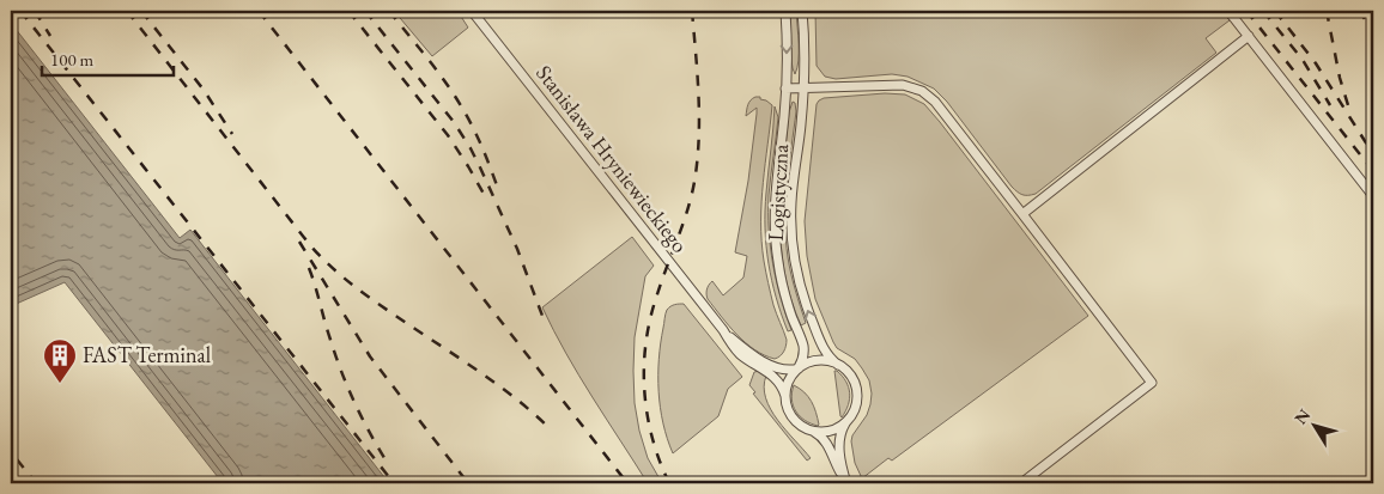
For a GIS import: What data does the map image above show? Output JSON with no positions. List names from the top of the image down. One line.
{"streets":{"street":["Stanisława Hryniewieckiego","Logistyczna"]},"crossings":[["Stanisława Hryniewieckiego","Logistyczna"]],"places":{"building":["FAST Terminal"]},"scale_bar":"100 m","north":"top left"}
